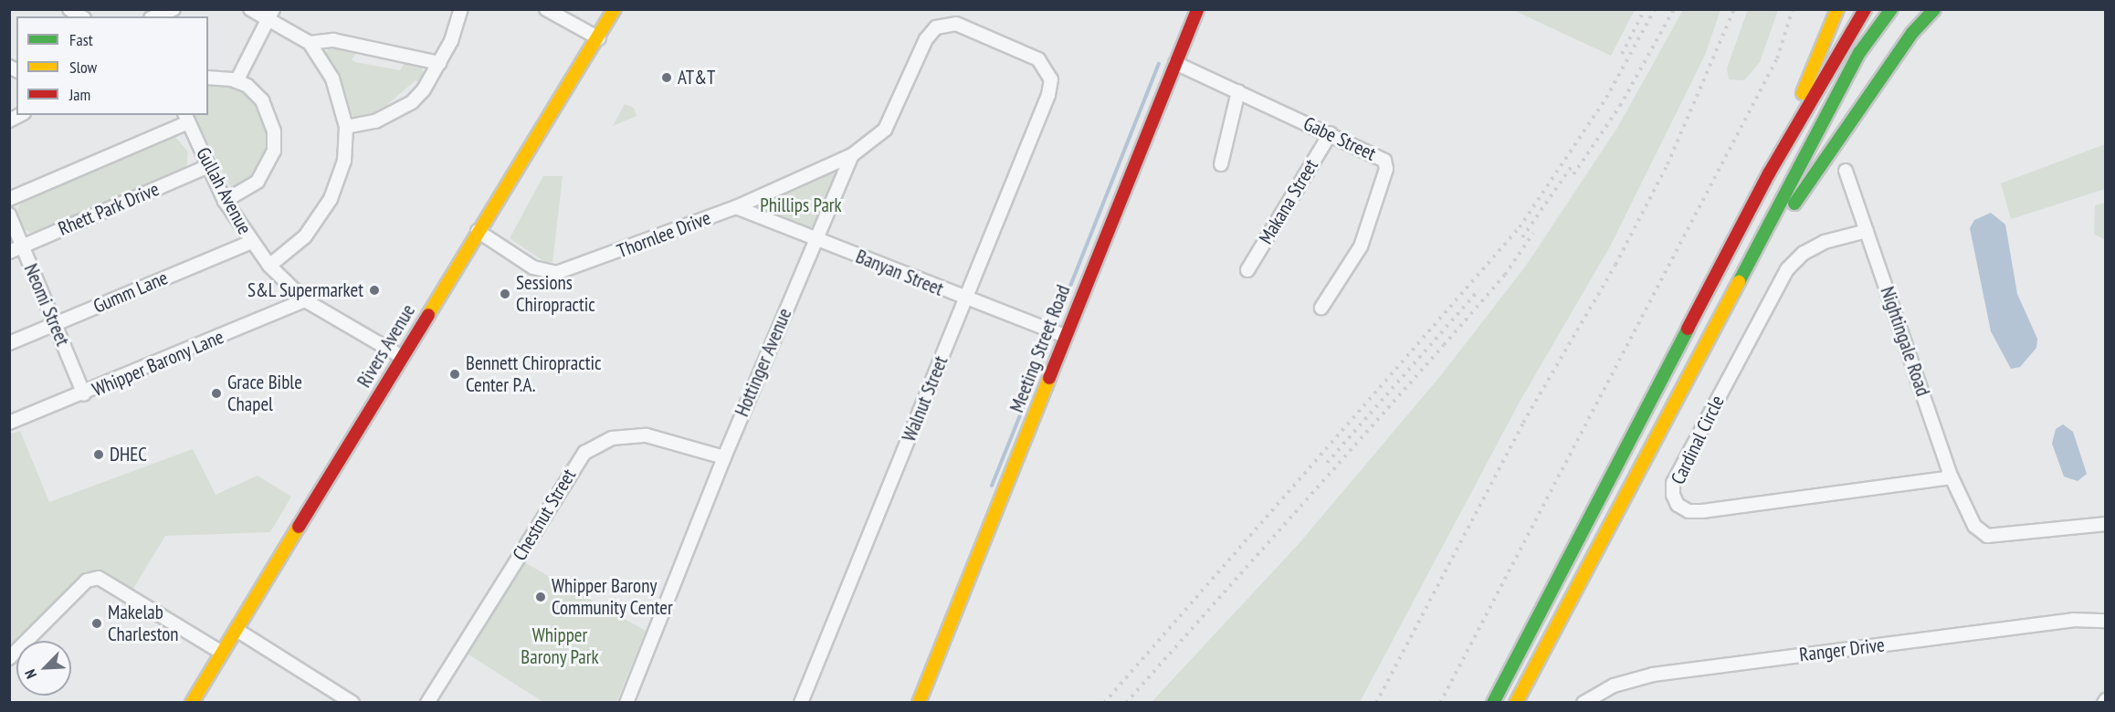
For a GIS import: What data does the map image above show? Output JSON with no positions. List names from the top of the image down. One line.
{"streets":{"main road":["Rivers Avenue","Meeting Street Road"],"street":["Gabe Street","Gullah Avenue","Makana Street","Rhett Park Drive","Thornlee Drive","Banyan Street","Gumm Lane","Neomi Street","Nightingale Road","Hottinger Avenue","Whipper Barony Lane","Walnut Street","Cardinal Circle","Chestnut Street","Ranger Drive"]},"crossings":[["Gabe Street","Makana Street"],["Gabe Street","Meeting Street Road"],["Gullah Avenue","Rhett Park Drive"],["Gullah Avenue","Gumm Lane"],["Gullah Avenue","Rivers Avenue"],["Gullah Avenue","Whipper Barony Lane"],["Rhett Park Drive","Neomi Street"],["Thornlee Drive","Banyan Street"],["Thornlee Drive","Rivers Avenue"],["Thornlee Drive","Hottinger Avenue"],["Banyan Street","Meeting Street Road"],["Banyan Street","Hottinger Avenue"],["Banyan Street","Walnut Street"],["Gumm Lane","Neomi Street"],["Neomi Street","Whipper Barony Lane"],["Nightingale Road","Cardinal Circle"],["Hottinger Avenue","Walnut Street"],["Hottinger Avenue","Chestnut Street"]],"parks":["Phillips Park","Whipper Barony Park"],"places":["AT&T","S&L Supermarket","Sessions Chiropractic","Bennett Chiropractic Center P.A.","Grace Bible Chapel","DHEC","Whipper Barony Community Center","Makelab Charleston"],"legend":["Fast","Slow","Jam"],"north":"bottom left"}
